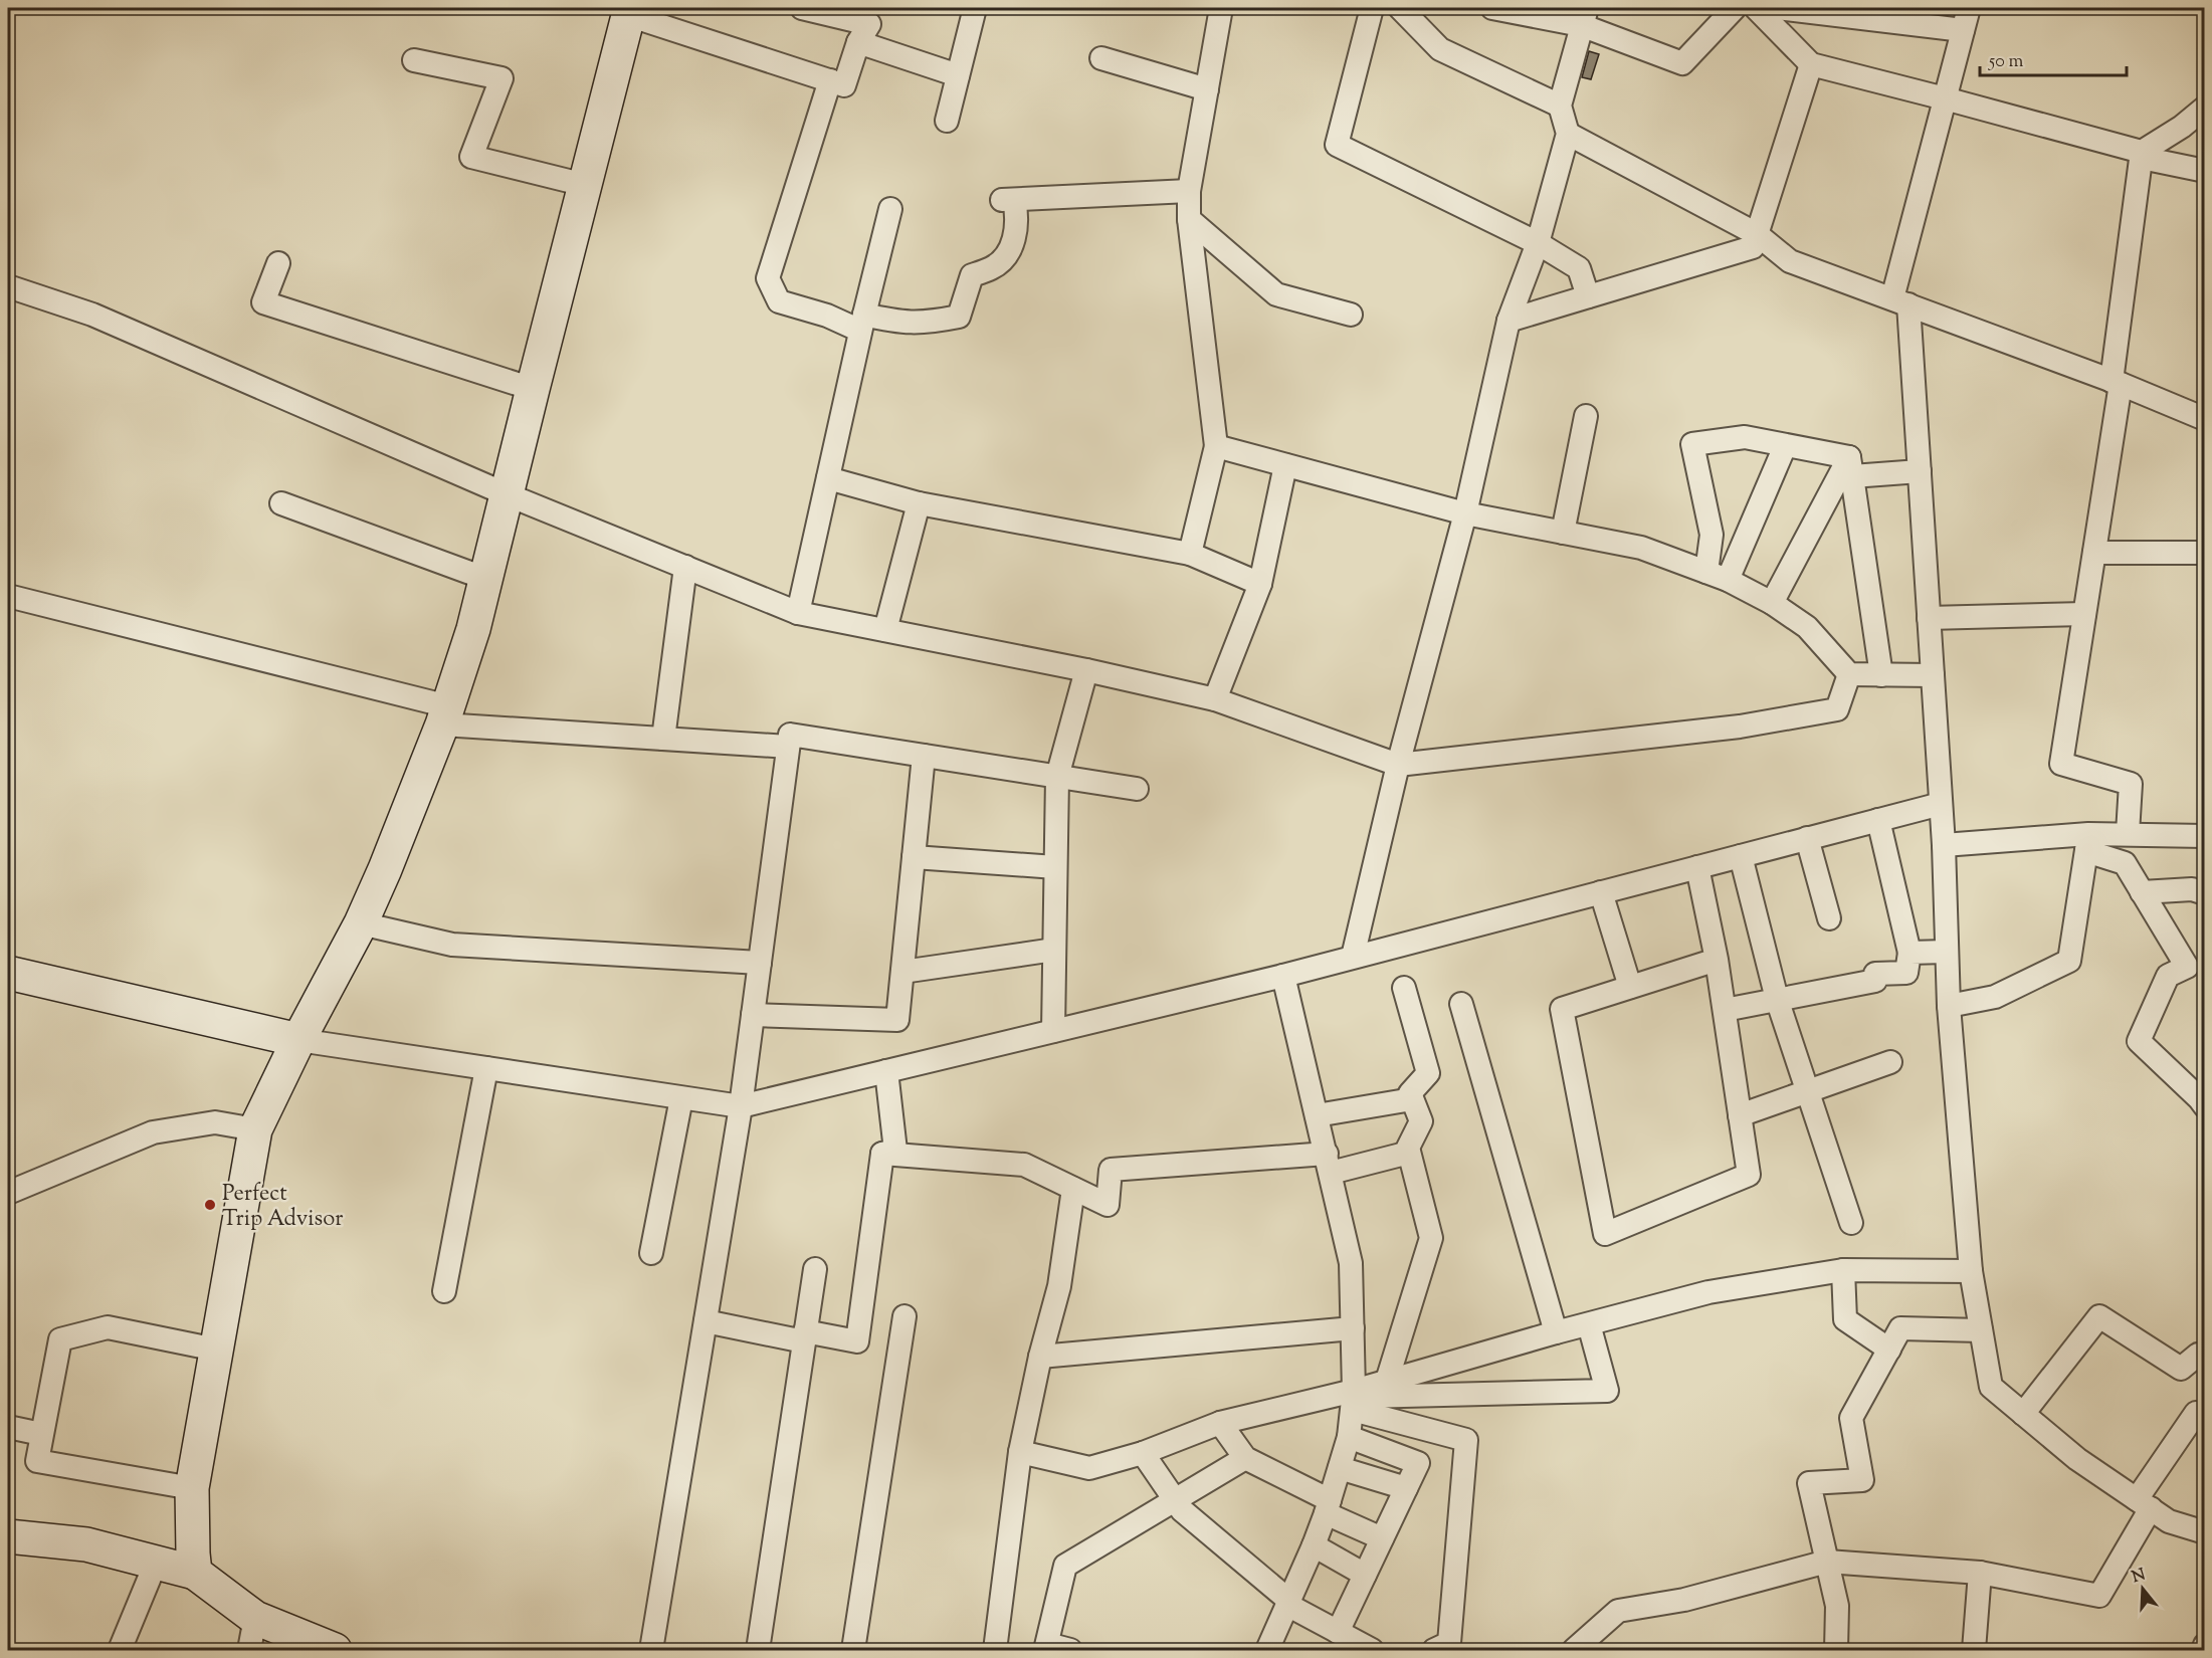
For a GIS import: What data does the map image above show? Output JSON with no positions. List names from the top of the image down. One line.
{"places":["Perfect Trip Advisor"],"scale_bar":"50 m","north":"top"}
